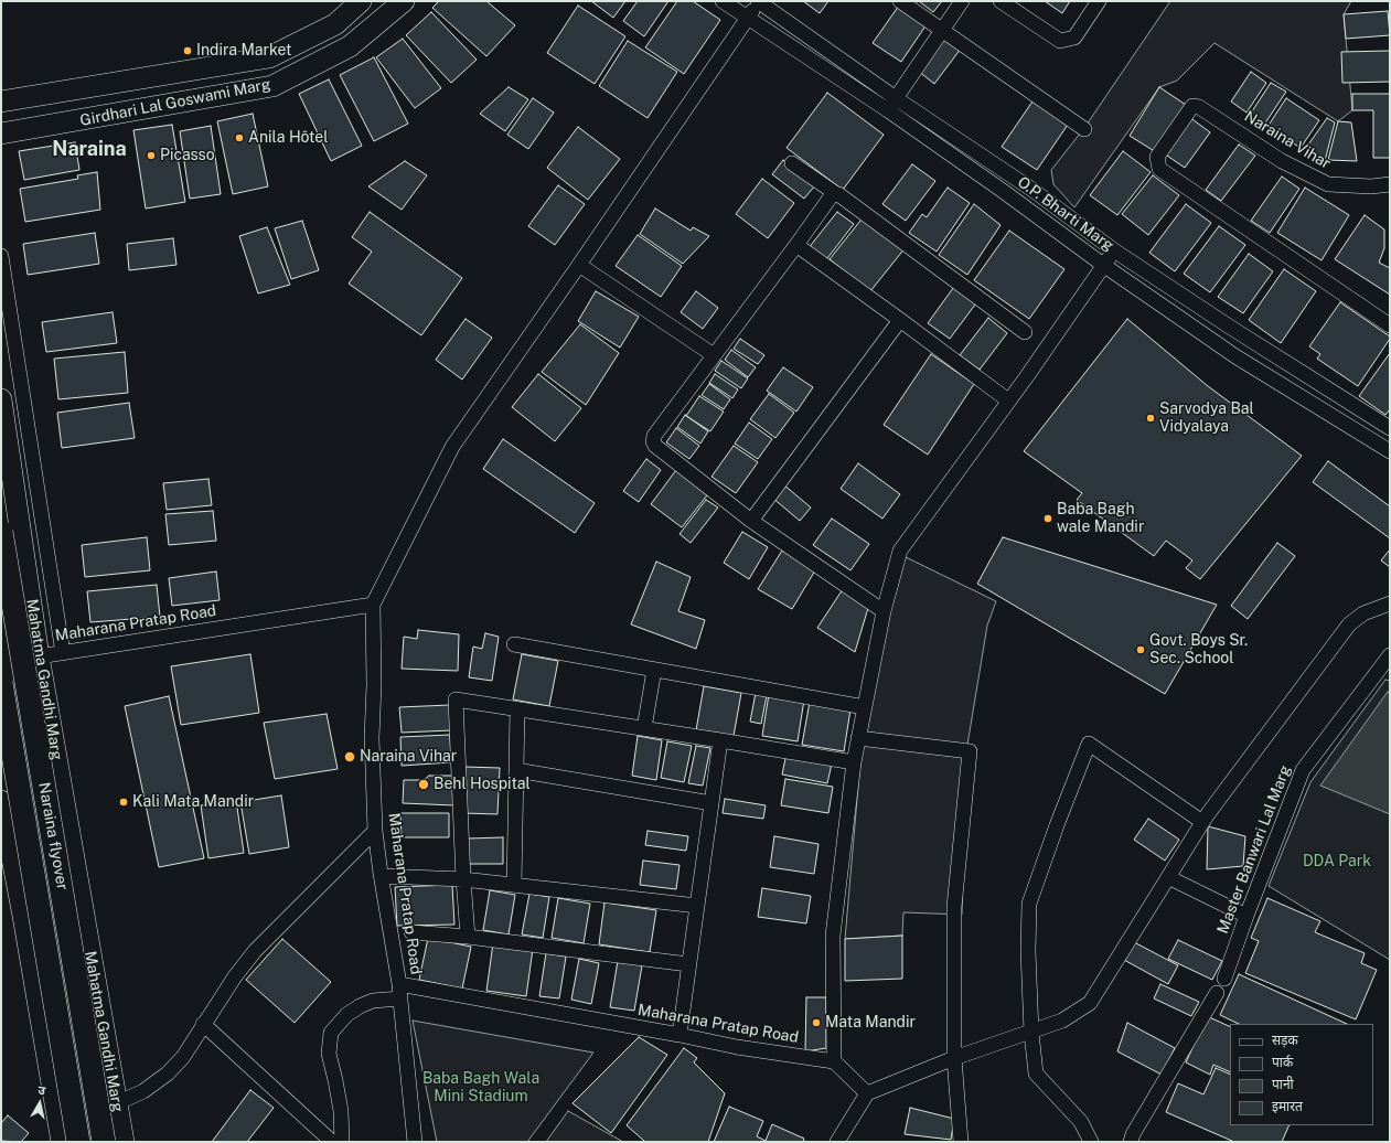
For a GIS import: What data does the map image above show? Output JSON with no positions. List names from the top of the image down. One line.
{"streets":{"main road":["Girdhari Lal Goswami Marg","Mahatma Gandhi Marg","Naraina flyover"],"street":["Naraina Vihar","O.P. Bharti Marg","Maharana Pratap Road","Master Banwari Lal Marg"]},"crossings":[["Maharana Pratap Road","Mahatma Gandhi Marg"]],"districts":["Naraina"],"parks":["DDA Park","Baba Bagh Wala Mini Stadium"],"places":["Indira Market","Anila Hôtel","Picasso","Sarvodya Bal Vidyalaya","Baba Bagh wale Mandir","Govt. Boys Sr. Sec. School","Naraina Vihar","Behl Hospital","Kali Mata Mandir","Mata Mandir"],"legend":["सड़क","पार्क","पानी","इमारत"],"north":"top"}
